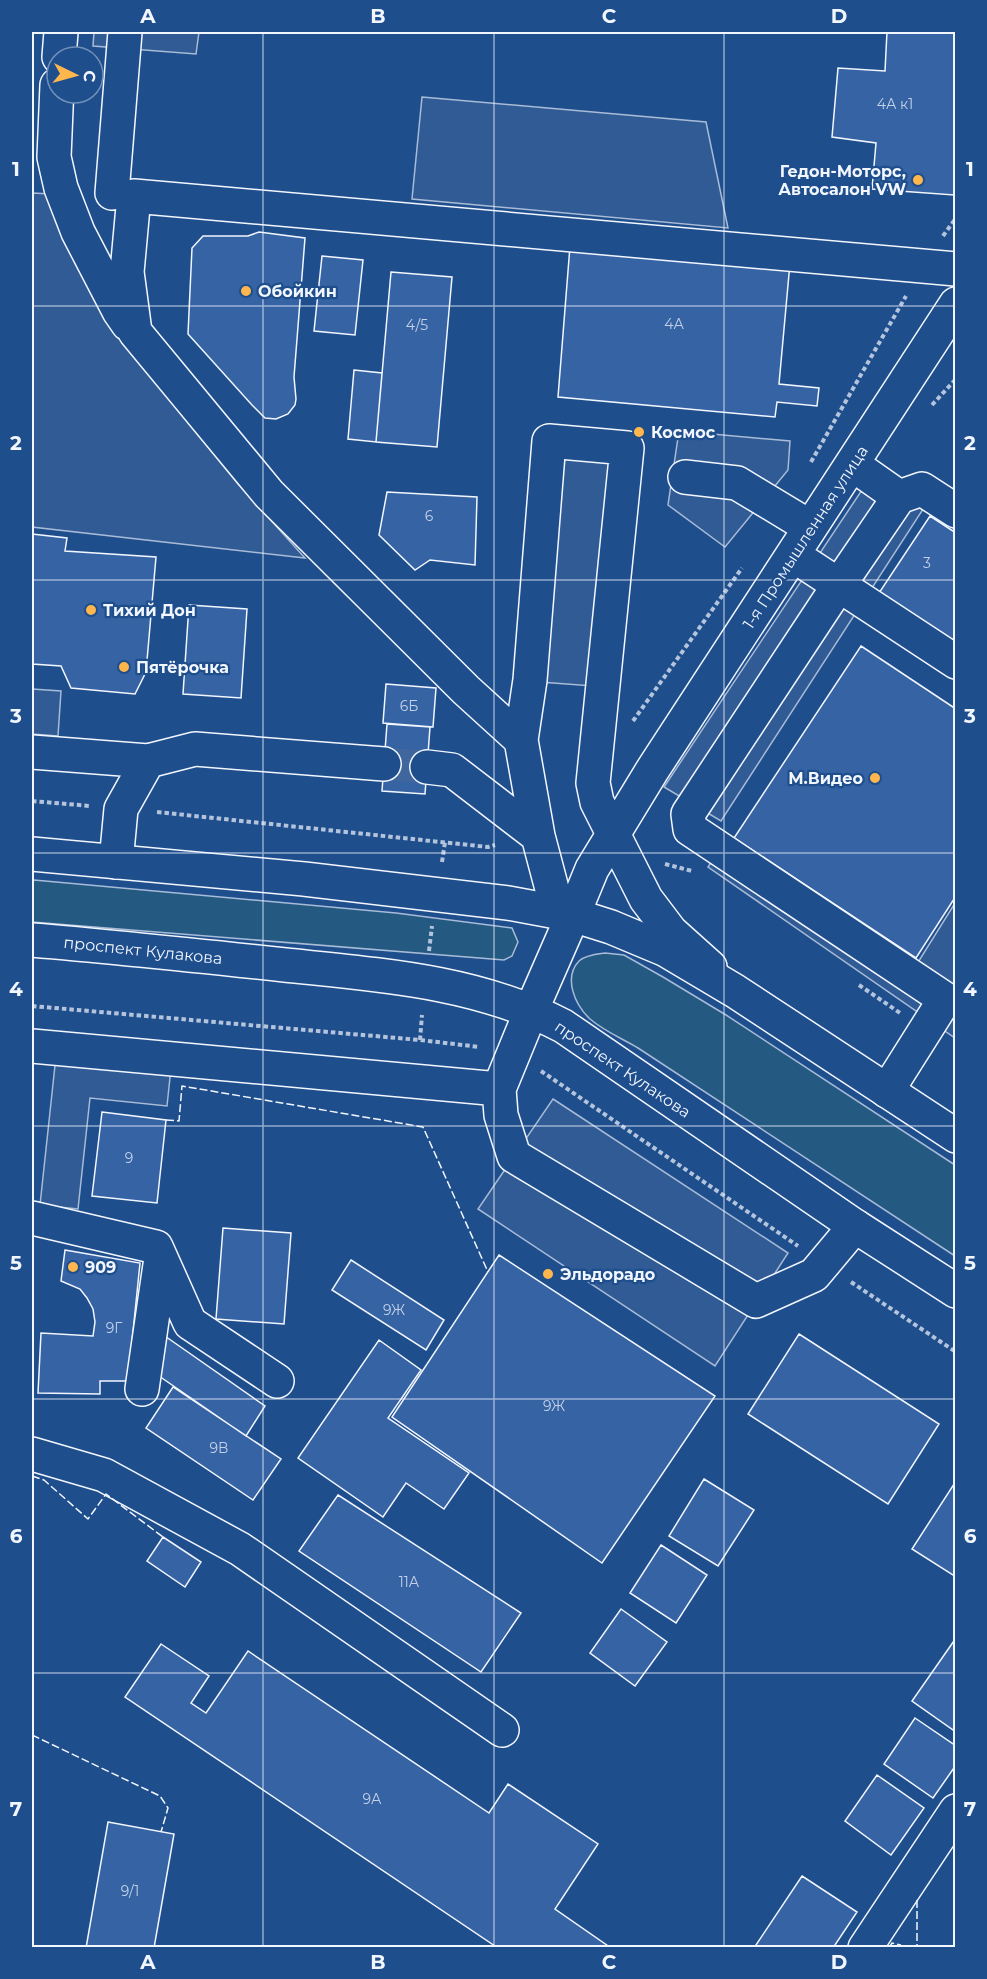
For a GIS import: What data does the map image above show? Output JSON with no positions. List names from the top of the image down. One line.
{"streets":{"main road":["1-я Промышленная улица","проспект Кулакова"]},"crossings":[["1-я Промышленная улица","проспект Кулакова"]],"places":["Гедон-Моторс, Автосалон VW","Обойкин","Космос","Тихий Дон","Пятёрочка","М.Видео","909","Эльдорадо"],"house_numbers":["4А к1","4А","4/5","6","3","6Б","9","9Ж","9Г","9Ж","9В","11А","9А","9/1"],"north":"right","grid":{"columns":["A","B","C","D"],"rows":["1","2","3","4","5","6","7"]}}
